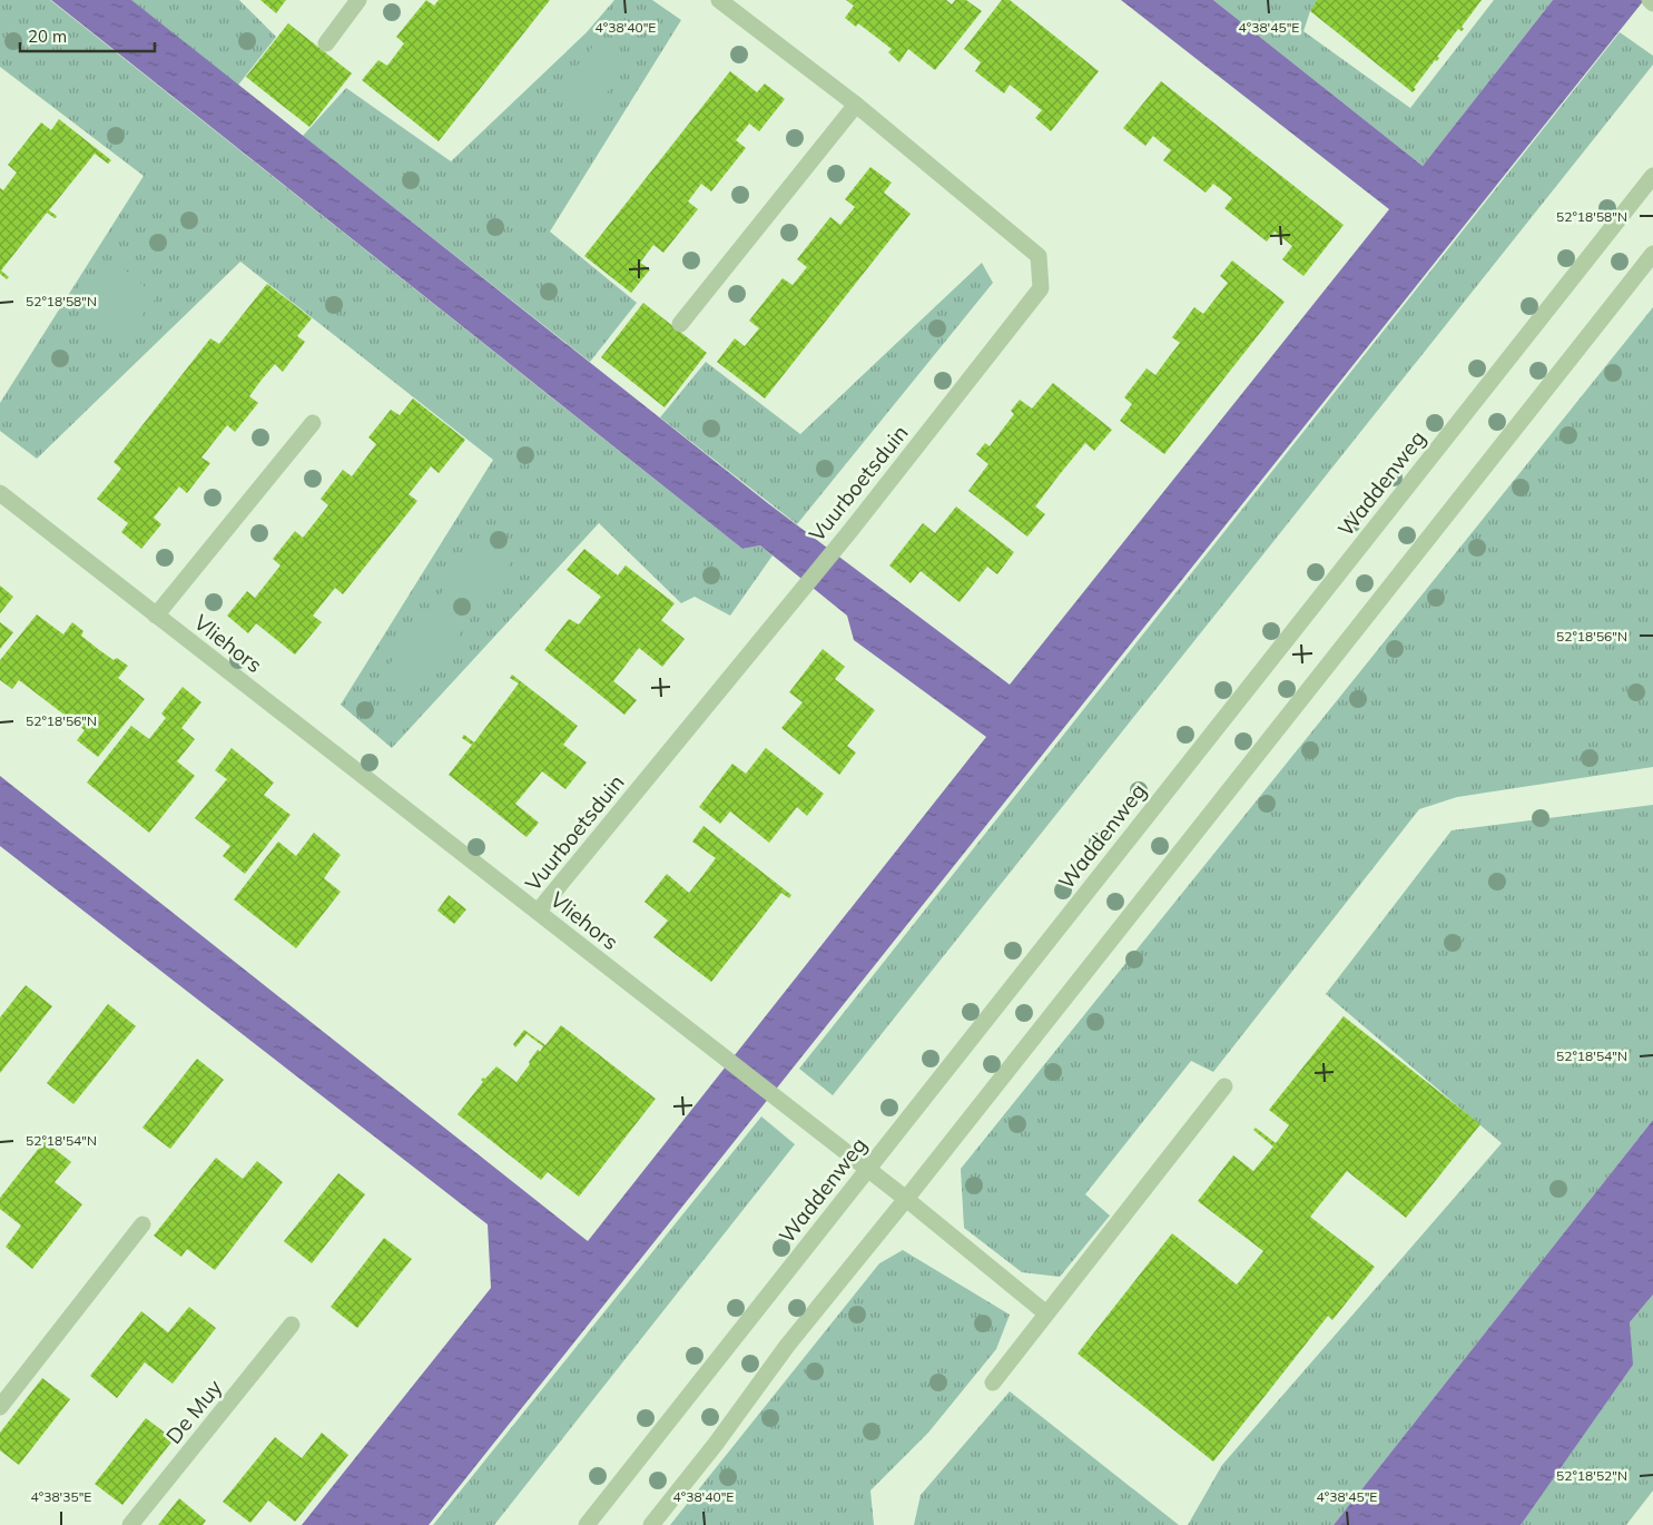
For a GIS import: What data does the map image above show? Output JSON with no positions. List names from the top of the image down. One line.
{"streets":{"street":["Vuurboetsduin","Waddenweg","Vliehors","De Muy"]},"crossings":[["Vuurboetsduin","Vliehors"],["Waddenweg","Vliehors"]],"scale_bar":"20 m","coordinates":["4°38'40\"E","4°38'45\"E","52°18'58\"N","52°18'56\"N","52°18'54\"N","52°18'52\"N","4°38'35\"E"]}
